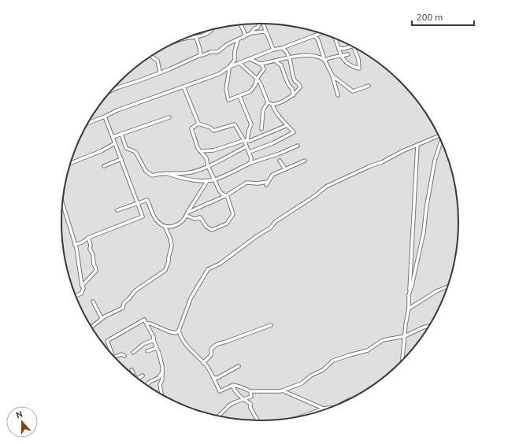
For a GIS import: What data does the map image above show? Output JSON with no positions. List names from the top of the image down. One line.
{"scale_bar":"200 m","north":"top"}
